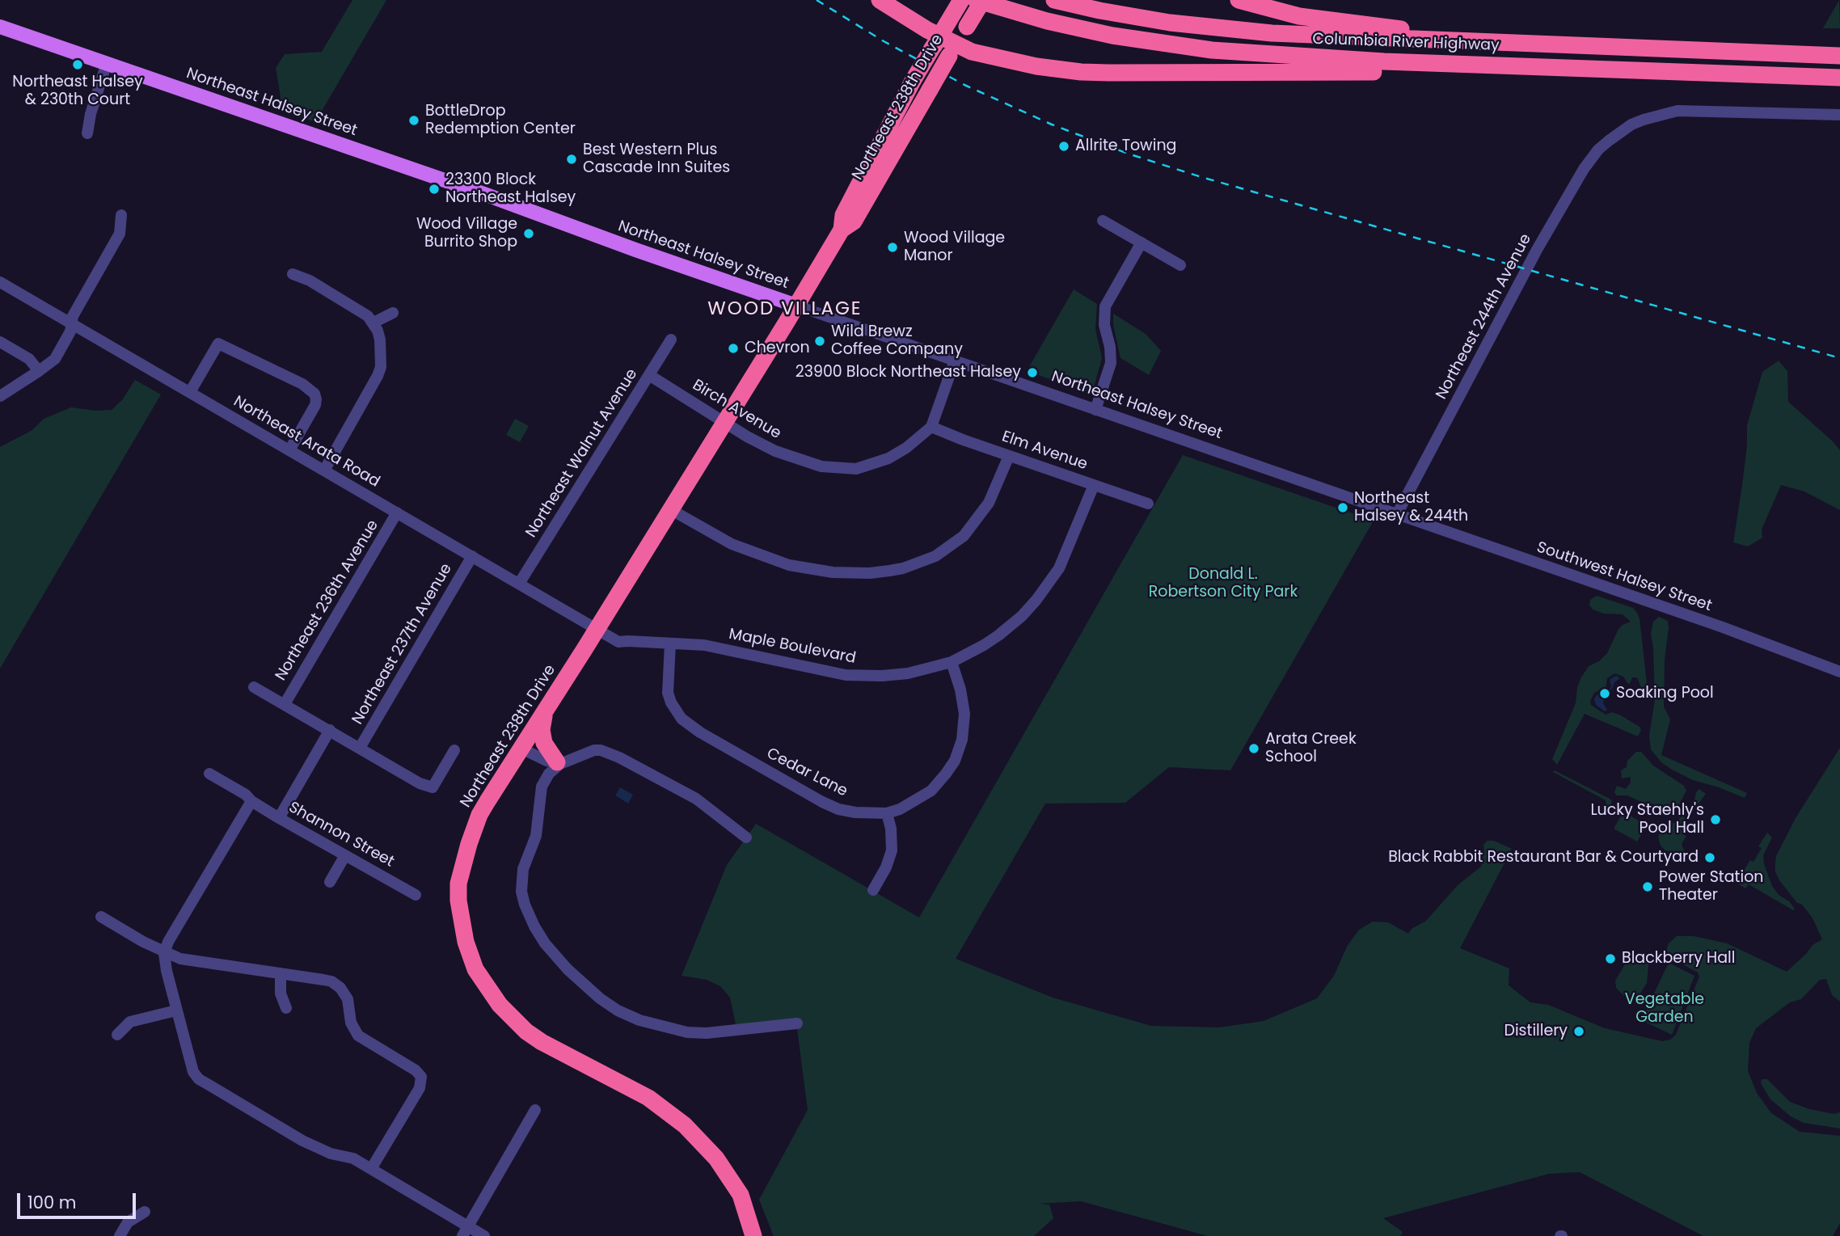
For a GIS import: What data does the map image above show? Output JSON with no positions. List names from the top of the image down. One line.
{"streets":{"highway":["Columbia River Highway","Northeast 238th Drive"],"main road":["Northeast Halsey Street"],"street":["Northeast 244th Avenue","Birch Avenue","Northeast Arata Road","Elm Avenue","Northeast Walnut Avenue","Southwest Halsey Street","Northeast 236th Avenue","Northeast 237th Avenue","Maple Boulevard","Cedar Lane","Shannon Street"]},"crossings":[["Northeast Halsey Street","Northeast 238th Drive"],["Northeast Halsey Street","Northeast 244th Avenue"],["Northeast Halsey Street","Southwest Halsey Street"],["Northeast 238th Drive","Birch Avenue"],["Northeast 238th Drive","Northeast Arata Road"],["Northeast 238th Drive","Maple Boulevard"],["Northeast 244th Avenue","Southwest Halsey Street"],["Birch Avenue","Elm Avenue"],["Birch Avenue","Northeast Walnut Avenue"],["Northeast Arata Road","Northeast Walnut Avenue"],["Northeast Arata Road","Northeast 236th Avenue"],["Northeast Arata Road","Northeast 237th Avenue"],["Northeast Arata Road","Maple Boulevard"],["Elm Avenue","Maple Boulevard"],["Maple Boulevard","Cedar Lane"]],"districts":["WOOD VILLAGE"],"parks":["Donald L. Robertson City Park","Vegetable Garden"],"places":["Northeast Halsey & 230th Court","BottleDrop Redemption Center","Allrite Towing","Best Western Plus Cascade Inn Suites","23300 Block Northeast Halsey","Wood Village Burrito Shop","Wood Village Manor","Wild Brewz Coffee Company","Chevron","23900 Block Northeast Halsey","Northeast Halsey & 244th","Soaking Pool","Arata Creek School","Lucky Staehly's Pool Hall","Black Rabbit Restaurant Bar & Courtyard","Power Station Theater","Blackberry Hall","Distillery"],"scale_bar":"100 m"}
